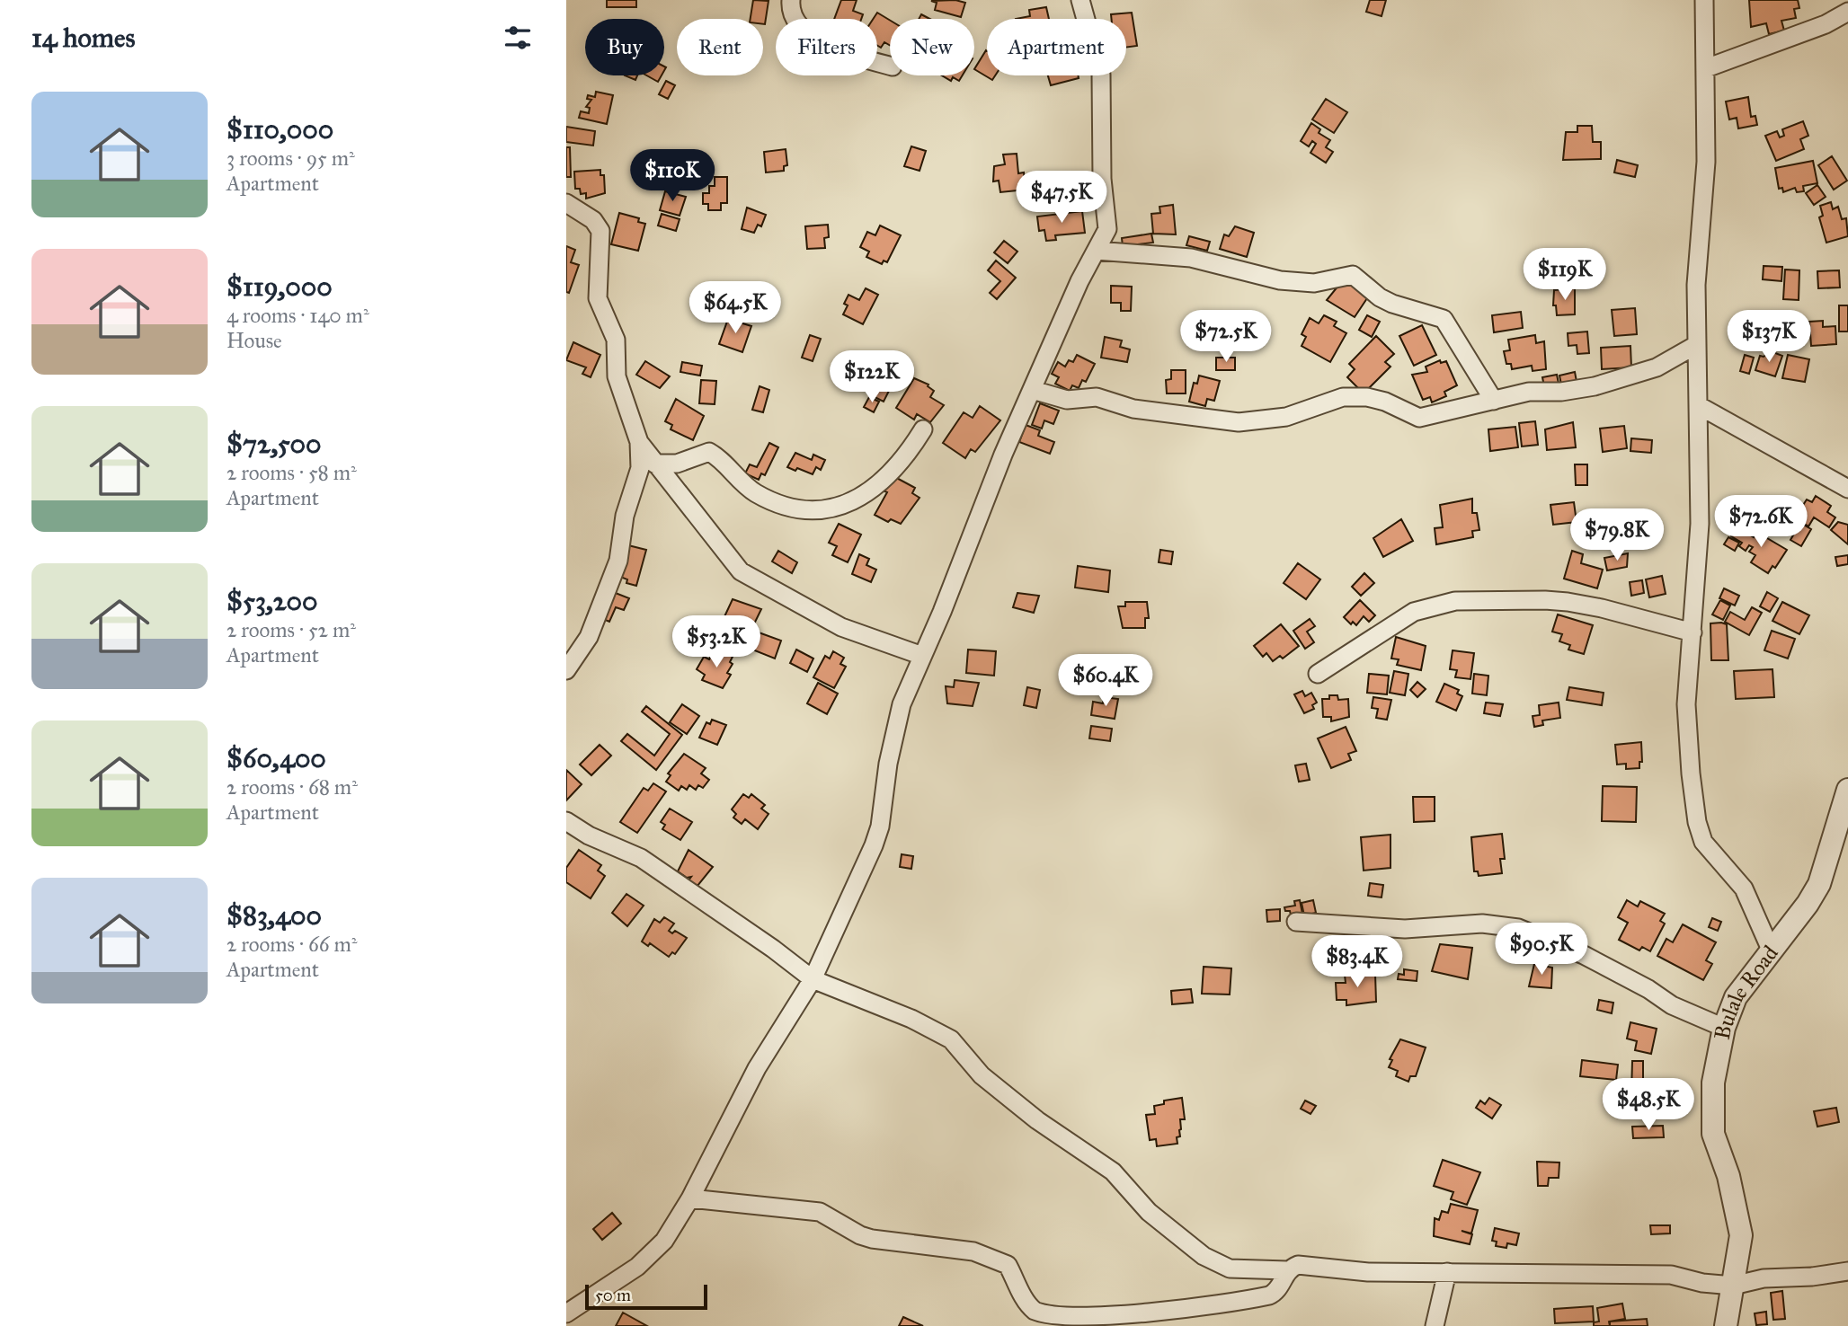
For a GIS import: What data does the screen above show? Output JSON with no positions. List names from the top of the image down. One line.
{"streets":{"street":["Bulale Road"]},"scale_bar":"50 m","page":{"heading":"14 homes","chip":["Buy","Rent","Filters","New","Apartment"],"list":[{"name":"$110,000","note":"3 rooms · 95 m² · Apartment"},{"name":"$119,000","note":"4 rooms · 140 m² · House"},{"name":"$72,500","note":"2 rooms · 58 m² · Apartment"},{"name":"$53,200","note":"2 rooms · 52 m² · Apartment"},{"name":"$60,400","note":"2 rooms · 68 m² · Apartment"},{"name":"$83,400","note":"2 rooms · 66 m² · Apartment"}],"price":["$110K","$47.5K","$119K","$64.5K","$72.5K","$137K","$122K","$72.6K","$79.8K","$53.2K","$60.4K","$90.5K","$83.4K","$48.5K"],"scale":"50 m"}}
